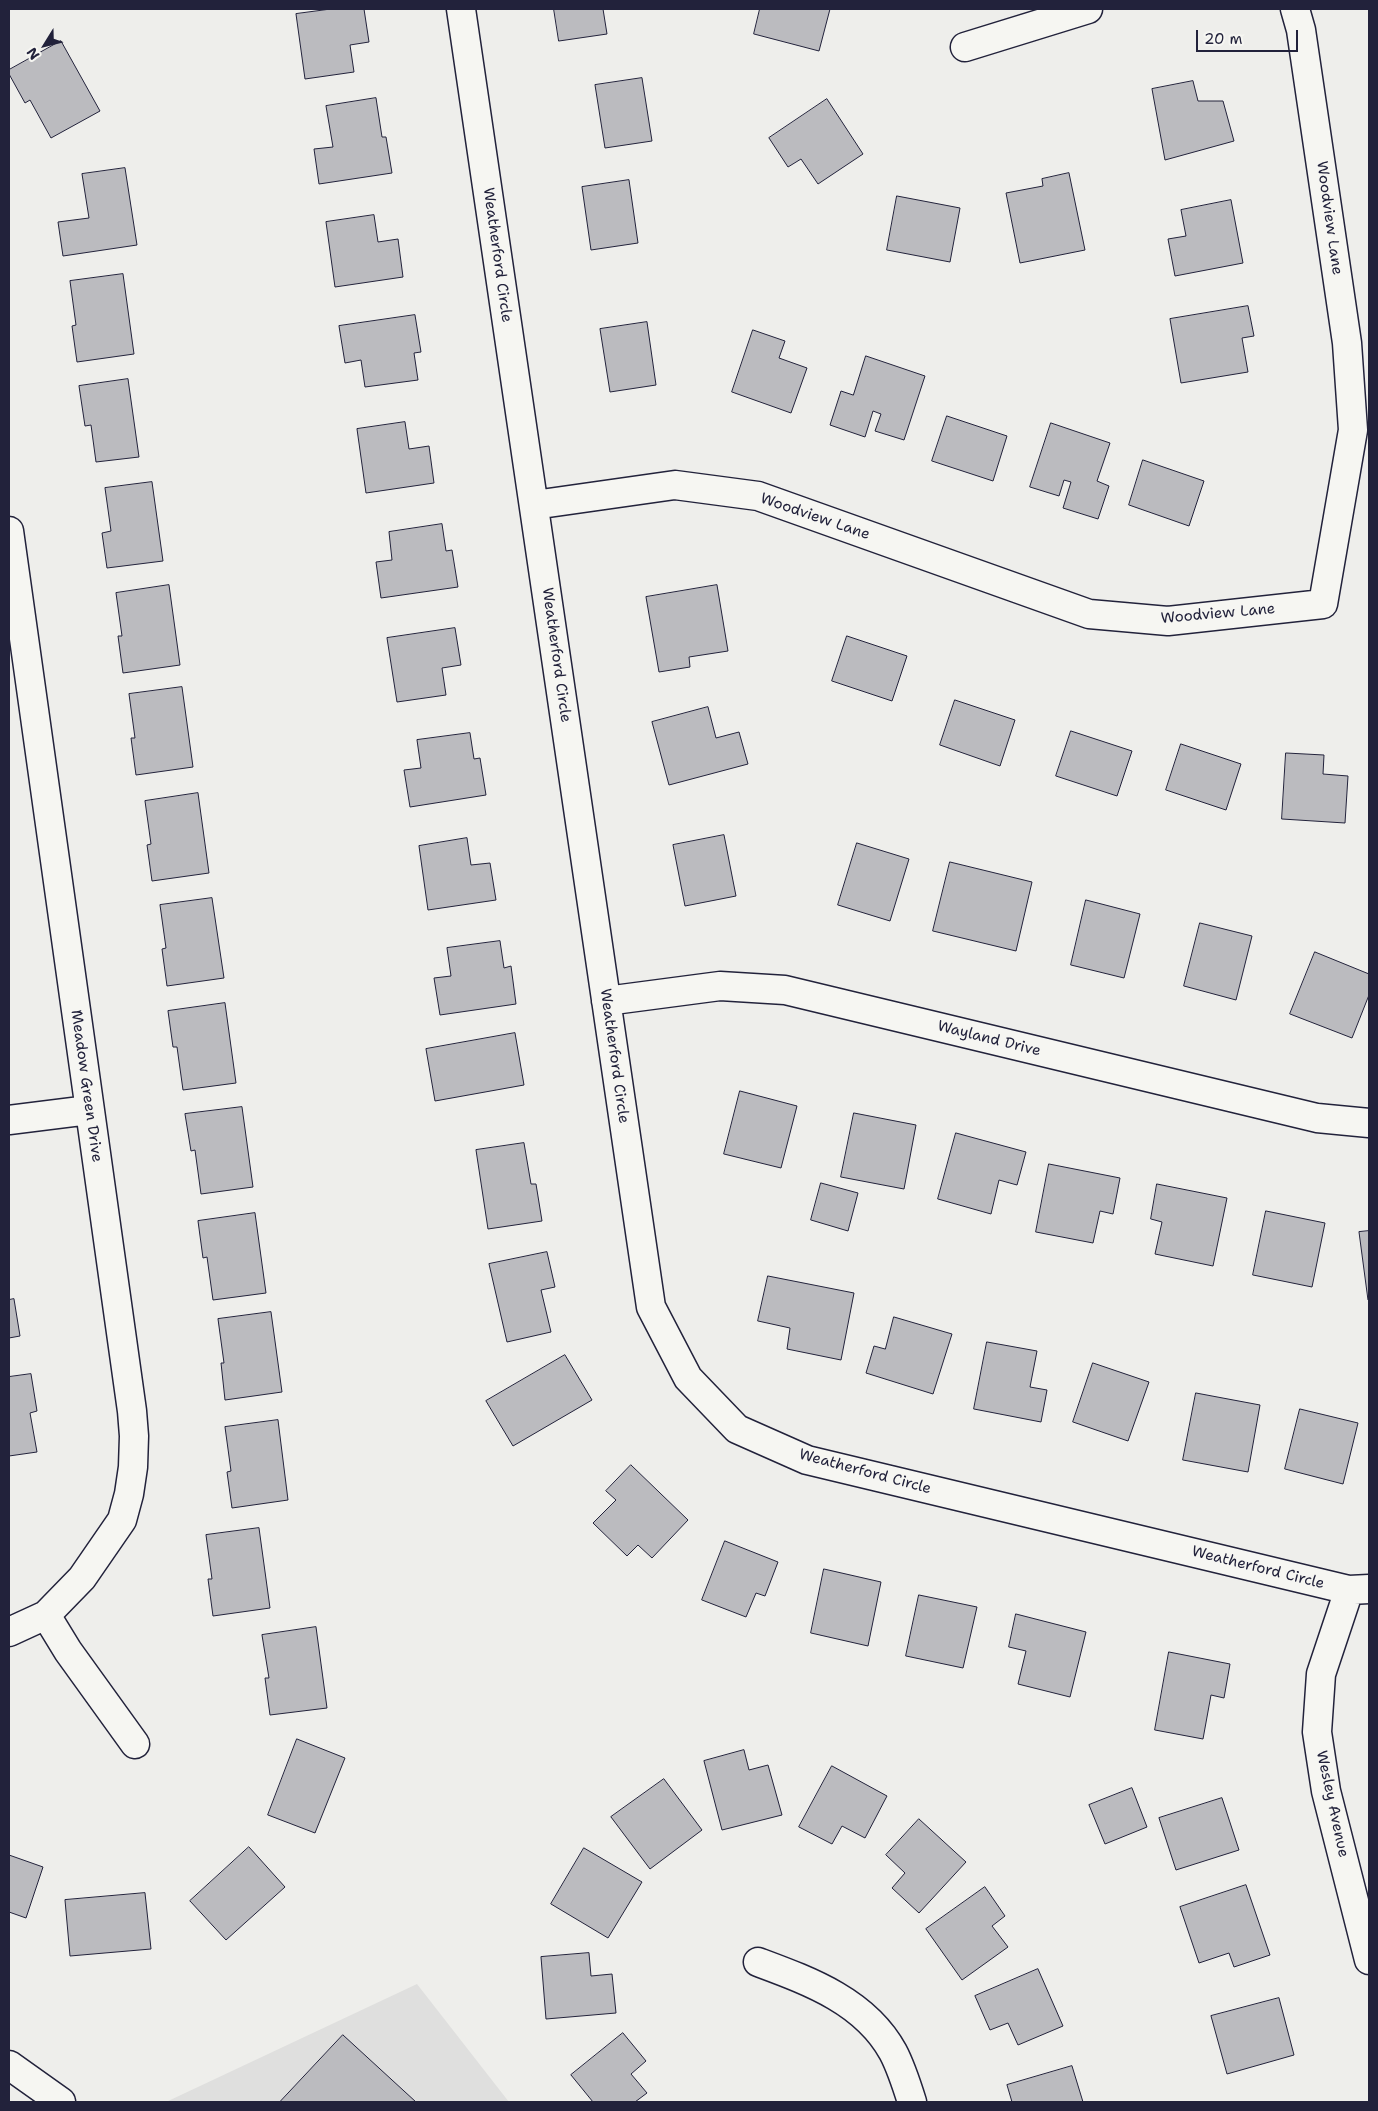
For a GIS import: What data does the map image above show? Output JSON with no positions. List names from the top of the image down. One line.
{"streets":{"street":["Woodview Lane","Weatherford Circle","Wayland Drive","Meadow Green Drive","Wesley Avenue"]},"crossings":[["Woodview Lane","Weatherford Circle"],["Weatherford Circle","Wayland Drive"],["Weatherford Circle","Wesley Avenue"]],"scale_bar":"20 m","north":"bottom left"}
